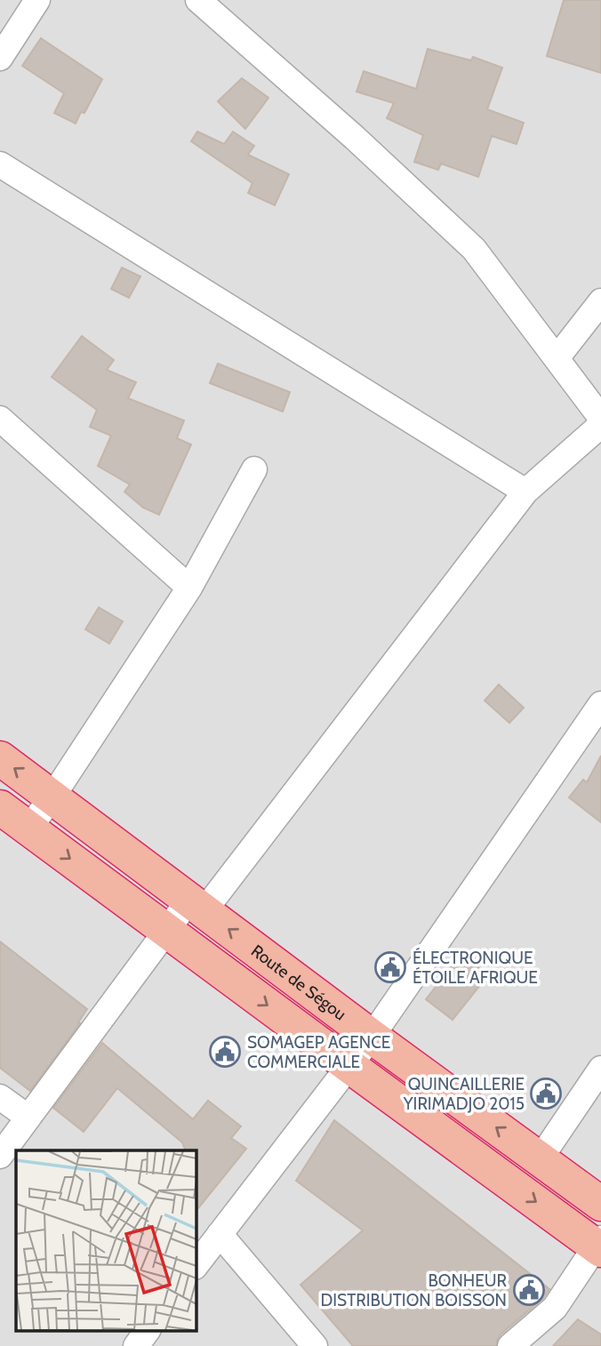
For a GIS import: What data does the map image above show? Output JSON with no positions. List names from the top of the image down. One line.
{"streets":{"highway":["Route de Ségou"]},"places":{"public building":["ÉLECTRONIQUE ÉTOILE AFRIQUE","SOMAGEP AGENCE COMMERCIALE","QUINCAILLERIE YIRIMADJO 2015","BONHEUR DISTRIBUTION BOISSON"]}}
